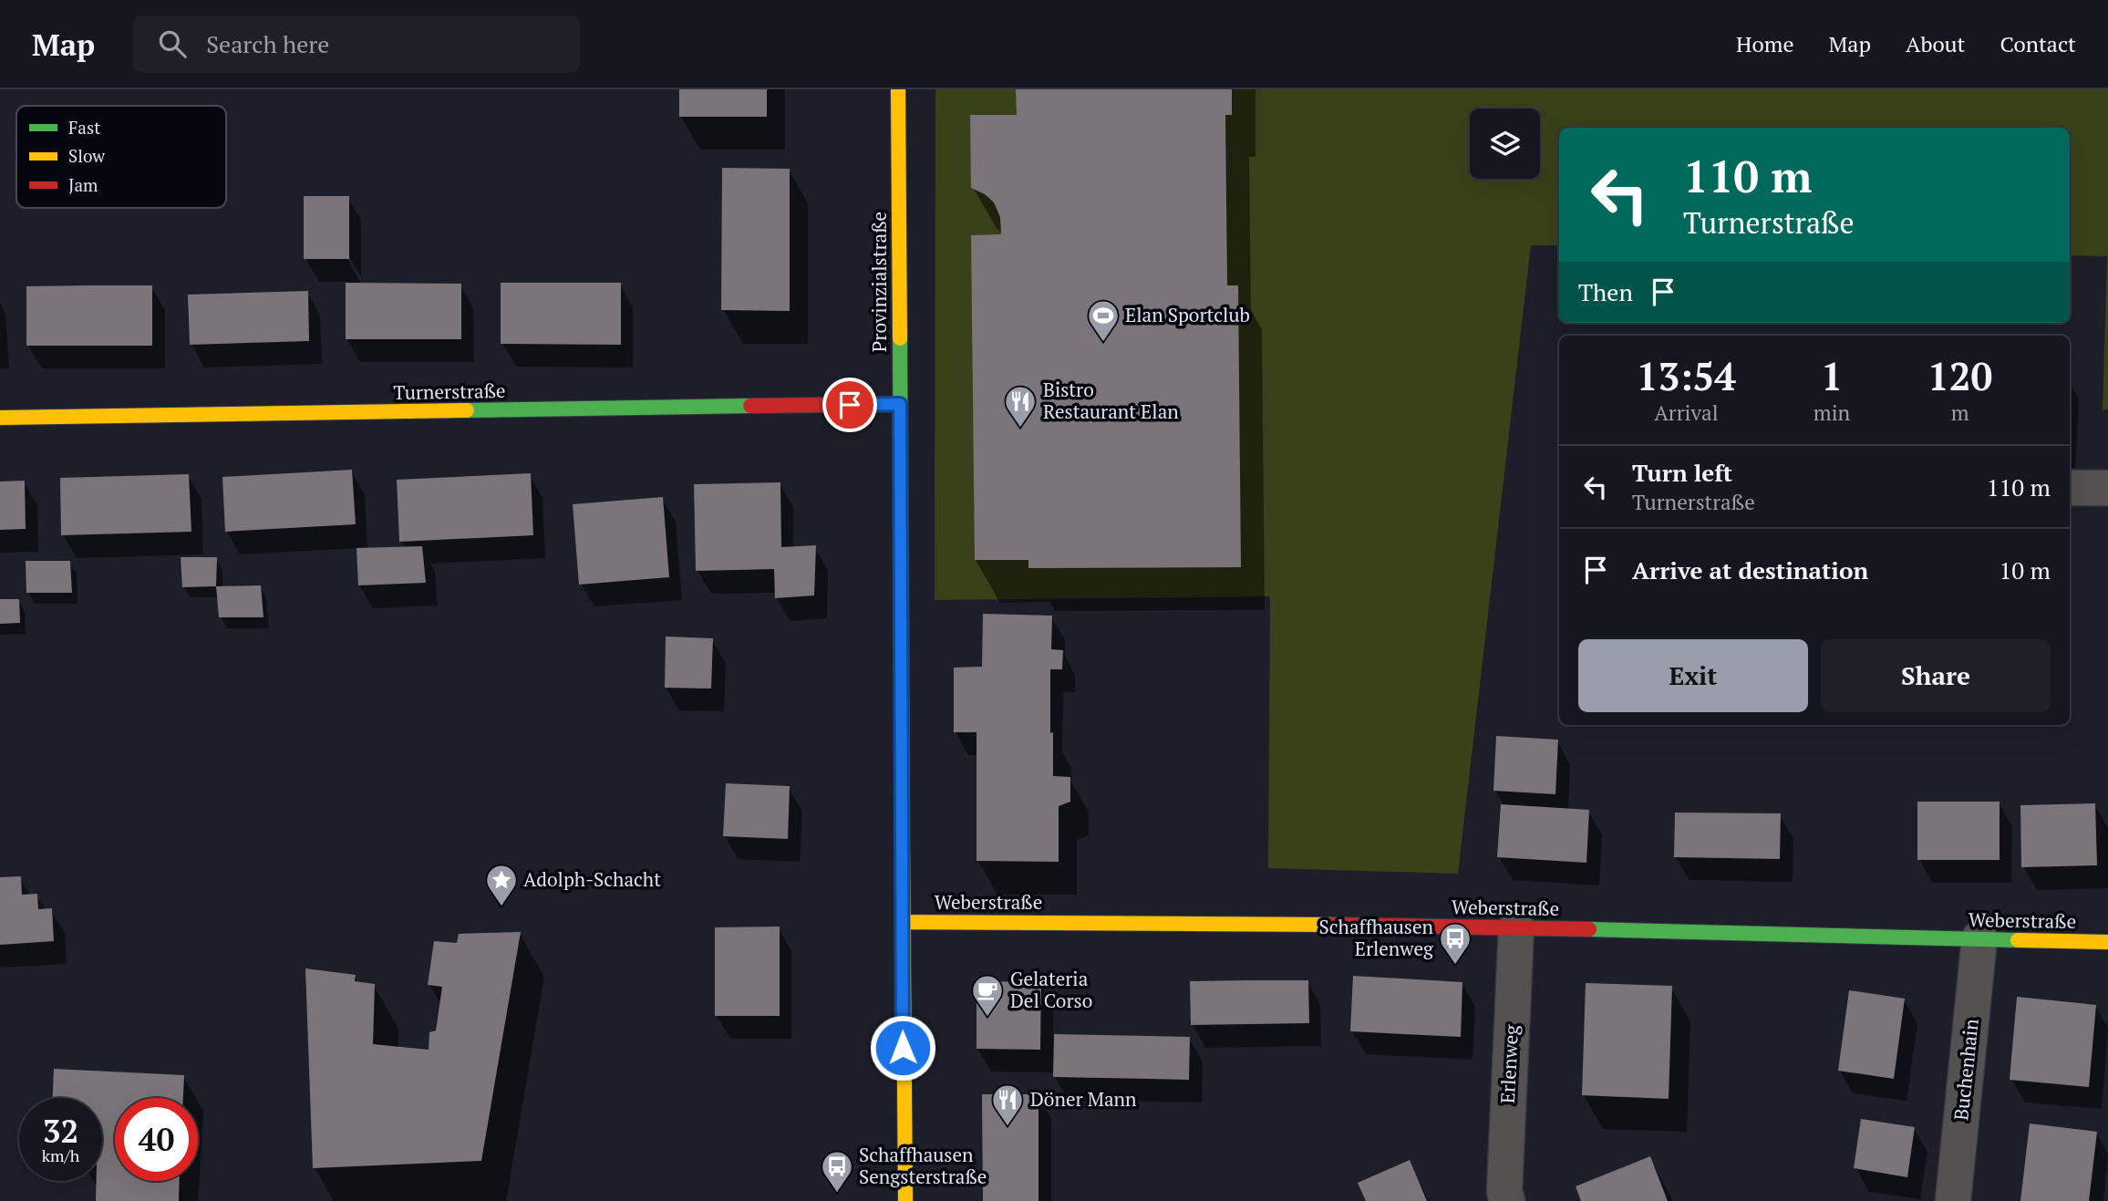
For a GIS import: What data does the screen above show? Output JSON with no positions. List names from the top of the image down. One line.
{"streets":{"street":["Provinzialstraße","Turnerstraße","Weberstraße","Erlenweg","Buchenhain"]},"crossings":[["Provinzialstraße","Turnerstraße"],["Provinzialstraße","Weberstraße"],["Weberstraße","Erlenweg"],["Weberstraße","Buchenhain"]],"places":{"sports":["Elan Sportclub"],"restaurant":["Bistro Restaurant Elan","Döner Mann"],"place":["Adolph-Schacht"],"bus stop":["Schaffhausen Erlenweg","Schaffhausen Sengsterstraße"],"cafe":["Gelateria Del Corso"]},"legend":["Fast","Slow","Jam"],"page":{"header":"Map","search":"Search here","nav":["Home","Map","About","Contact"],"turn":["110 m","Turnerstraße"],"then":"Then","eta":["13:54","Arrival","1","min","120","m"],"list":[{"name":"Turn left","note":"Turnerstraße","value":"110 m"},{"name":"Arrive at destination","value":"10 m"}],"buttons":["Exit","Share"],"speed":"32 km/h","limit":"40"}}
